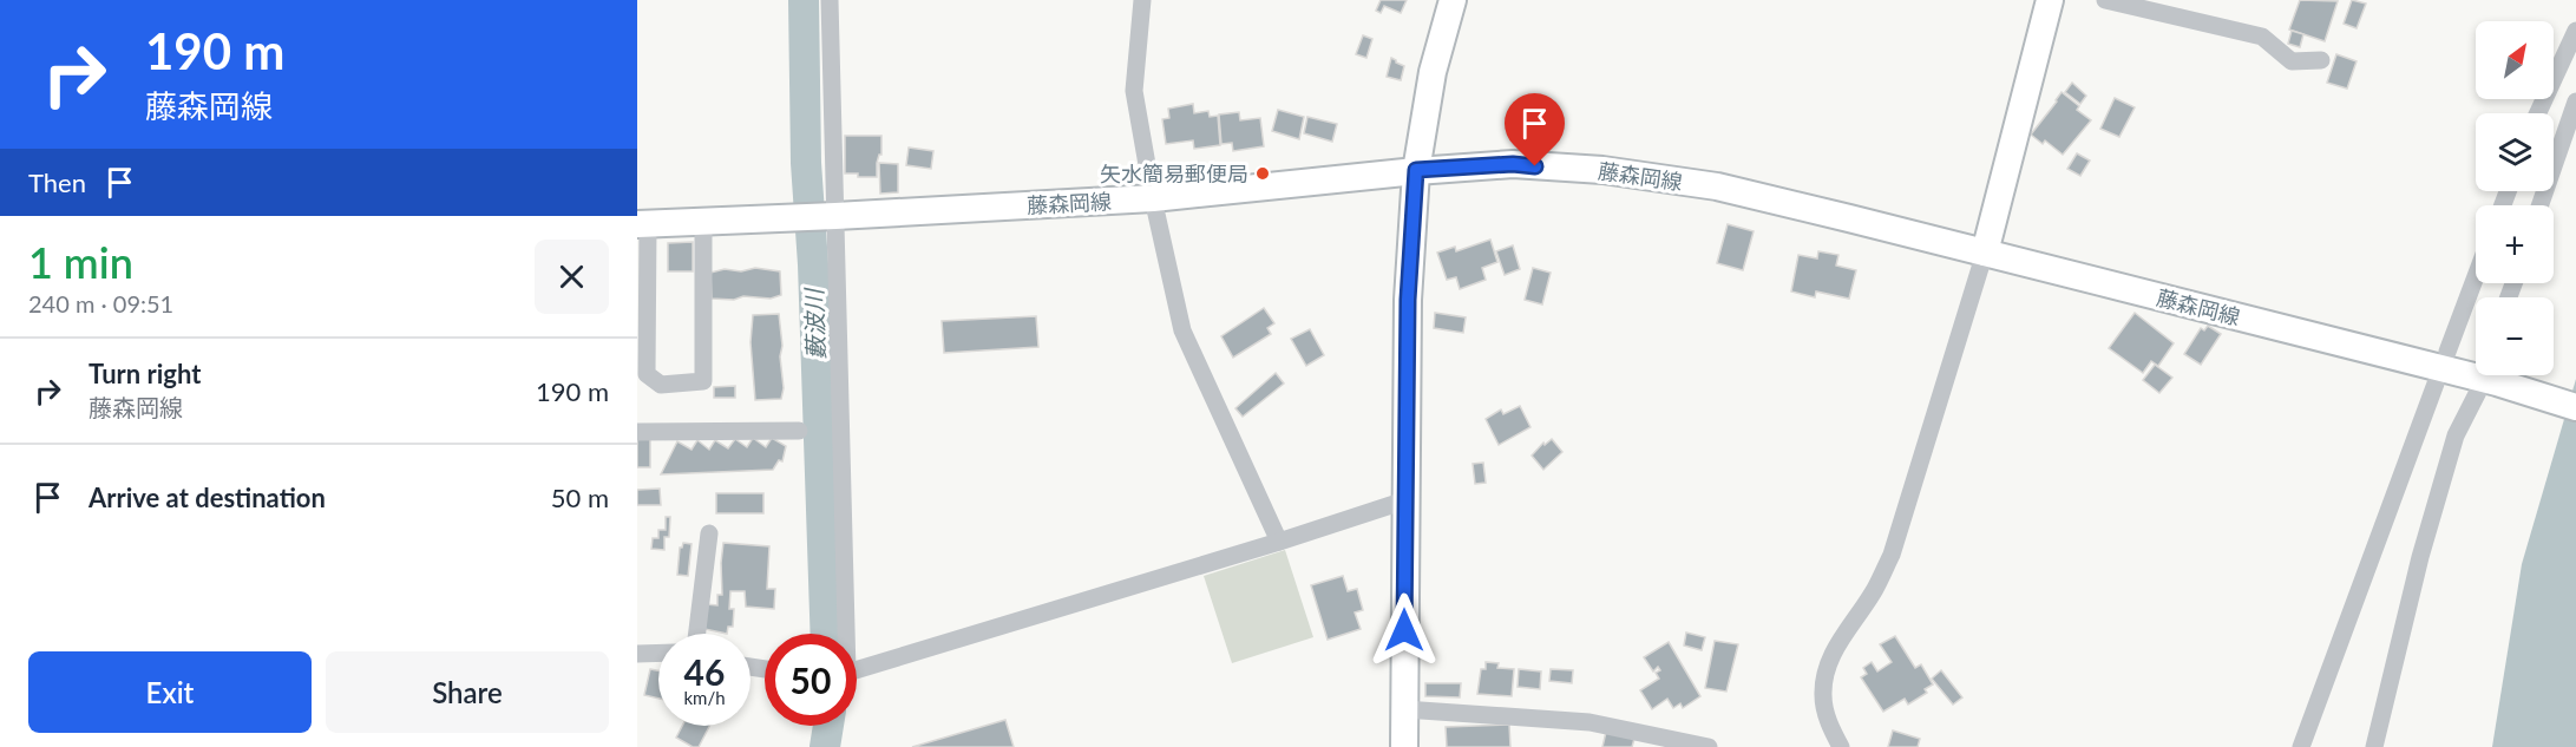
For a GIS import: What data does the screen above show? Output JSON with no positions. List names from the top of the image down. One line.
{"streets":{"main road":["藤森岡線"]},"water":["藪波川"],"places":["矢水簡易郵便局"],"north":"top right","page":{"turn":["190 m","藤森岡線"],"map_buttons":["+","−"],"then":"Then","heading":["1 min","240 m · 09:51"],"list":[{"name":"Turn right","note":"藤森岡線","value":"190 m"},{"name":"Arrive at destination","value":"50 m"}],"speed":"46 km/h","limit":"50","buttons":["Exit","Share"]}}
